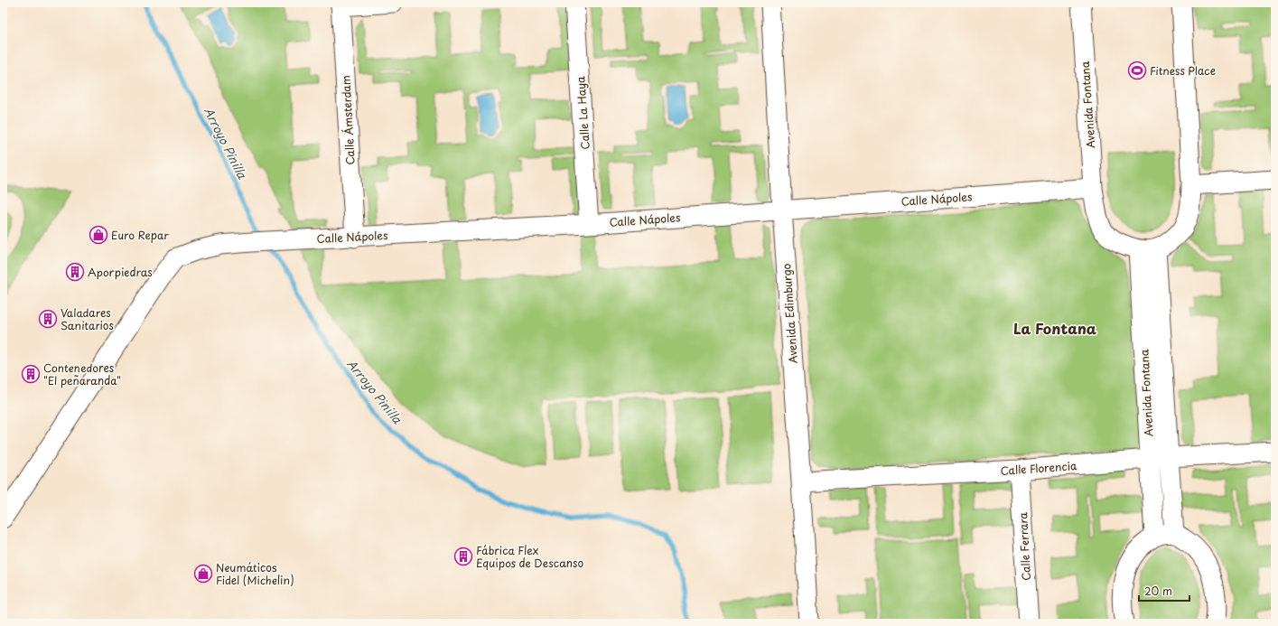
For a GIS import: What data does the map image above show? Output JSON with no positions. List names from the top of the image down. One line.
{"streets":{"street":["Avenida Fontana","Calle La Haya","Calle Ámsterdam","Calle Nápoles","Avenida Edimburgo","Calle Florencia","Calle Ferrara"]},"crossings":[["Avenida Fontana","Calle Nápoles"],["Avenida Fontana","Calle Florencia"],["Calle La Haya","Calle Nápoles"],["Calle Ámsterdam","Calle Nápoles"],["Calle Nápoles","Avenida Edimburgo"],["Avenida Edimburgo","Calle Florencia"],["Calle Florencia","Calle Ferrara"]],"districts":["La Fontana"],"water":["Arroyo Pinilla"],"places":{"sports":["Fitness Place"],"shop":["Euro Repar","Neumáticos Fidel (Michelin)"],"building":["Aporpiedras","Valadares Sanitarios","Contenedores \"El peñaranda\"","Fábrica Flex Equipos de Descanso"]},"scale_bar":"20 m"}
